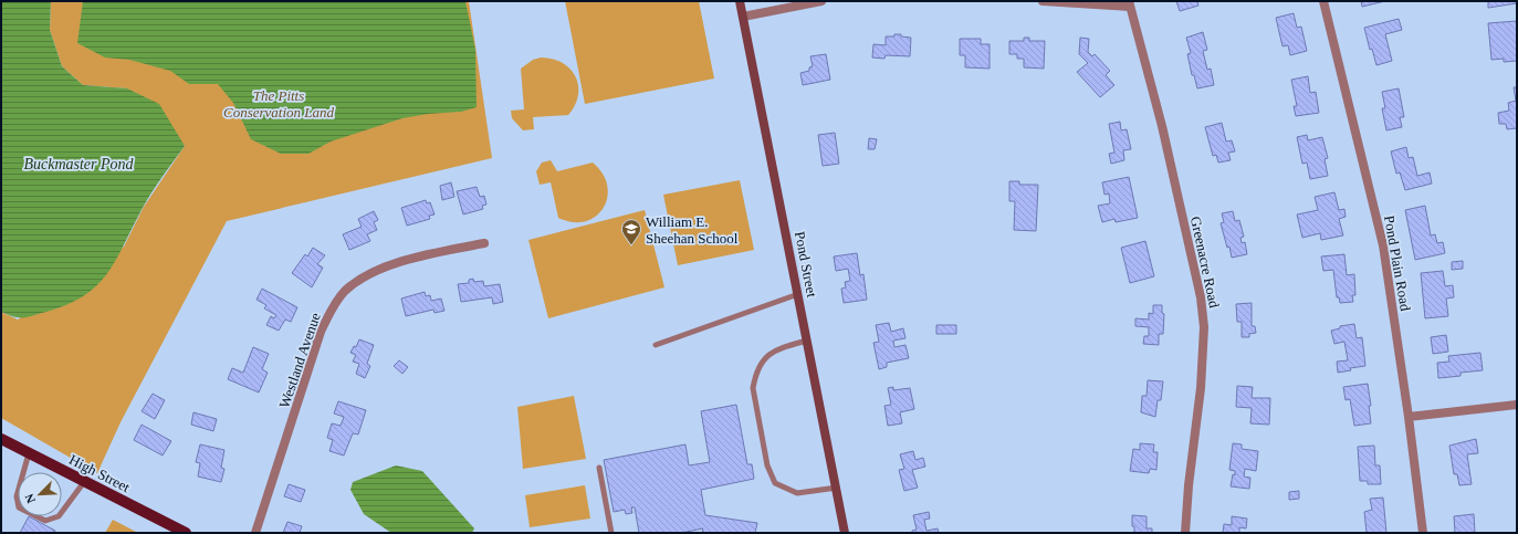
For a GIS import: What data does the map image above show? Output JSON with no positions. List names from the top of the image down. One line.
{"streets":{"main road":["High Street"],"street":["Greenacre Road","Pond Plain Road","Pond Street","Westland Avenue"]},"water":["Buckmaster Pond"],"parks":["The Pitts Conservation Land"],"places":{"school or university":["William E. Sheehan School"]},"north":"bottom left"}
